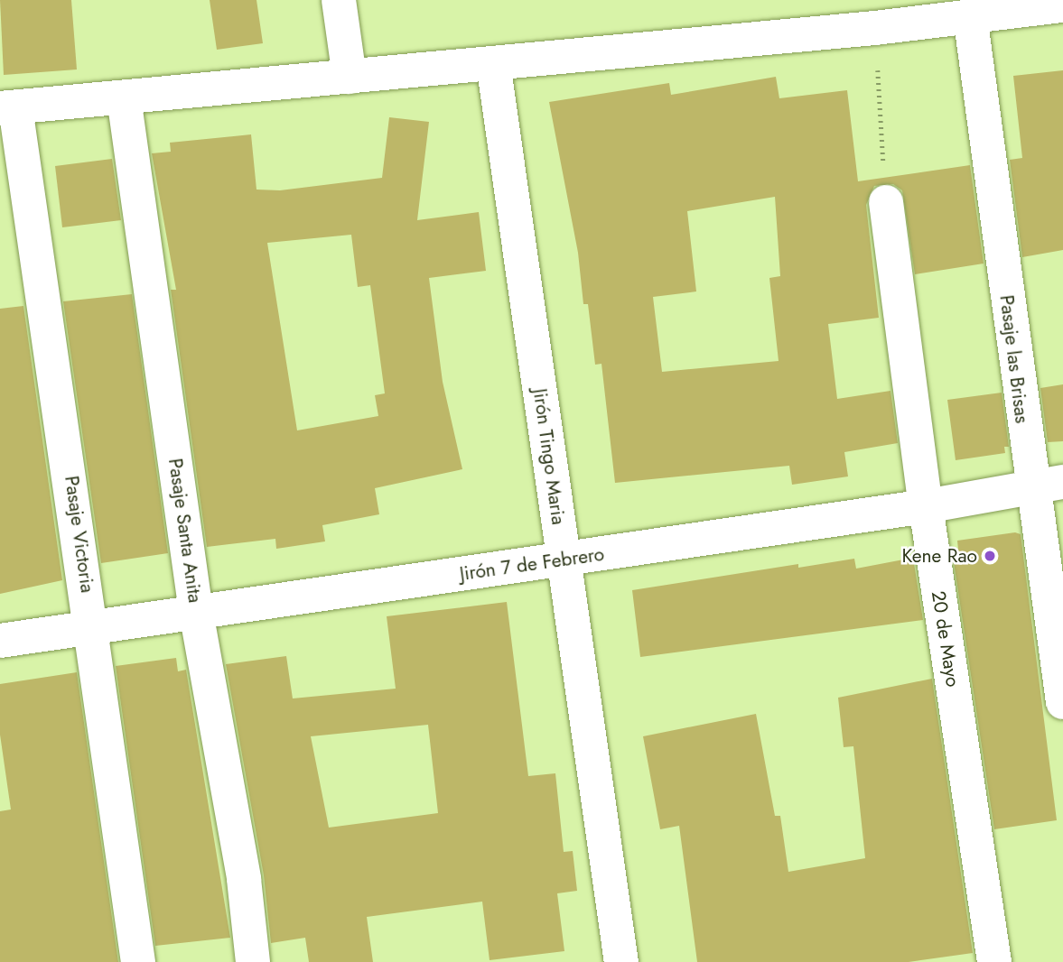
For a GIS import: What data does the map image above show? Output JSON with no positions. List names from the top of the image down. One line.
{"streets":{"street":["Pasaje las Brisas","Jirón Tingo Maria","Pasaje Santa Anita","Pasaje Victoria","Jirón 7 de Febrero","20 de Mayo"]},"crossings":[["Pasaje las Brisas","Jirón 7 de Febrero"],["Jirón Tingo Maria","Jirón 7 de Febrero"],["Pasaje Santa Anita","Jirón 7 de Febrero"],["Pasaje Victoria","Jirón 7 de Febrero"],["Jirón 7 de Febrero","20 de Mayo"]],"places":["Kene Rao"]}
